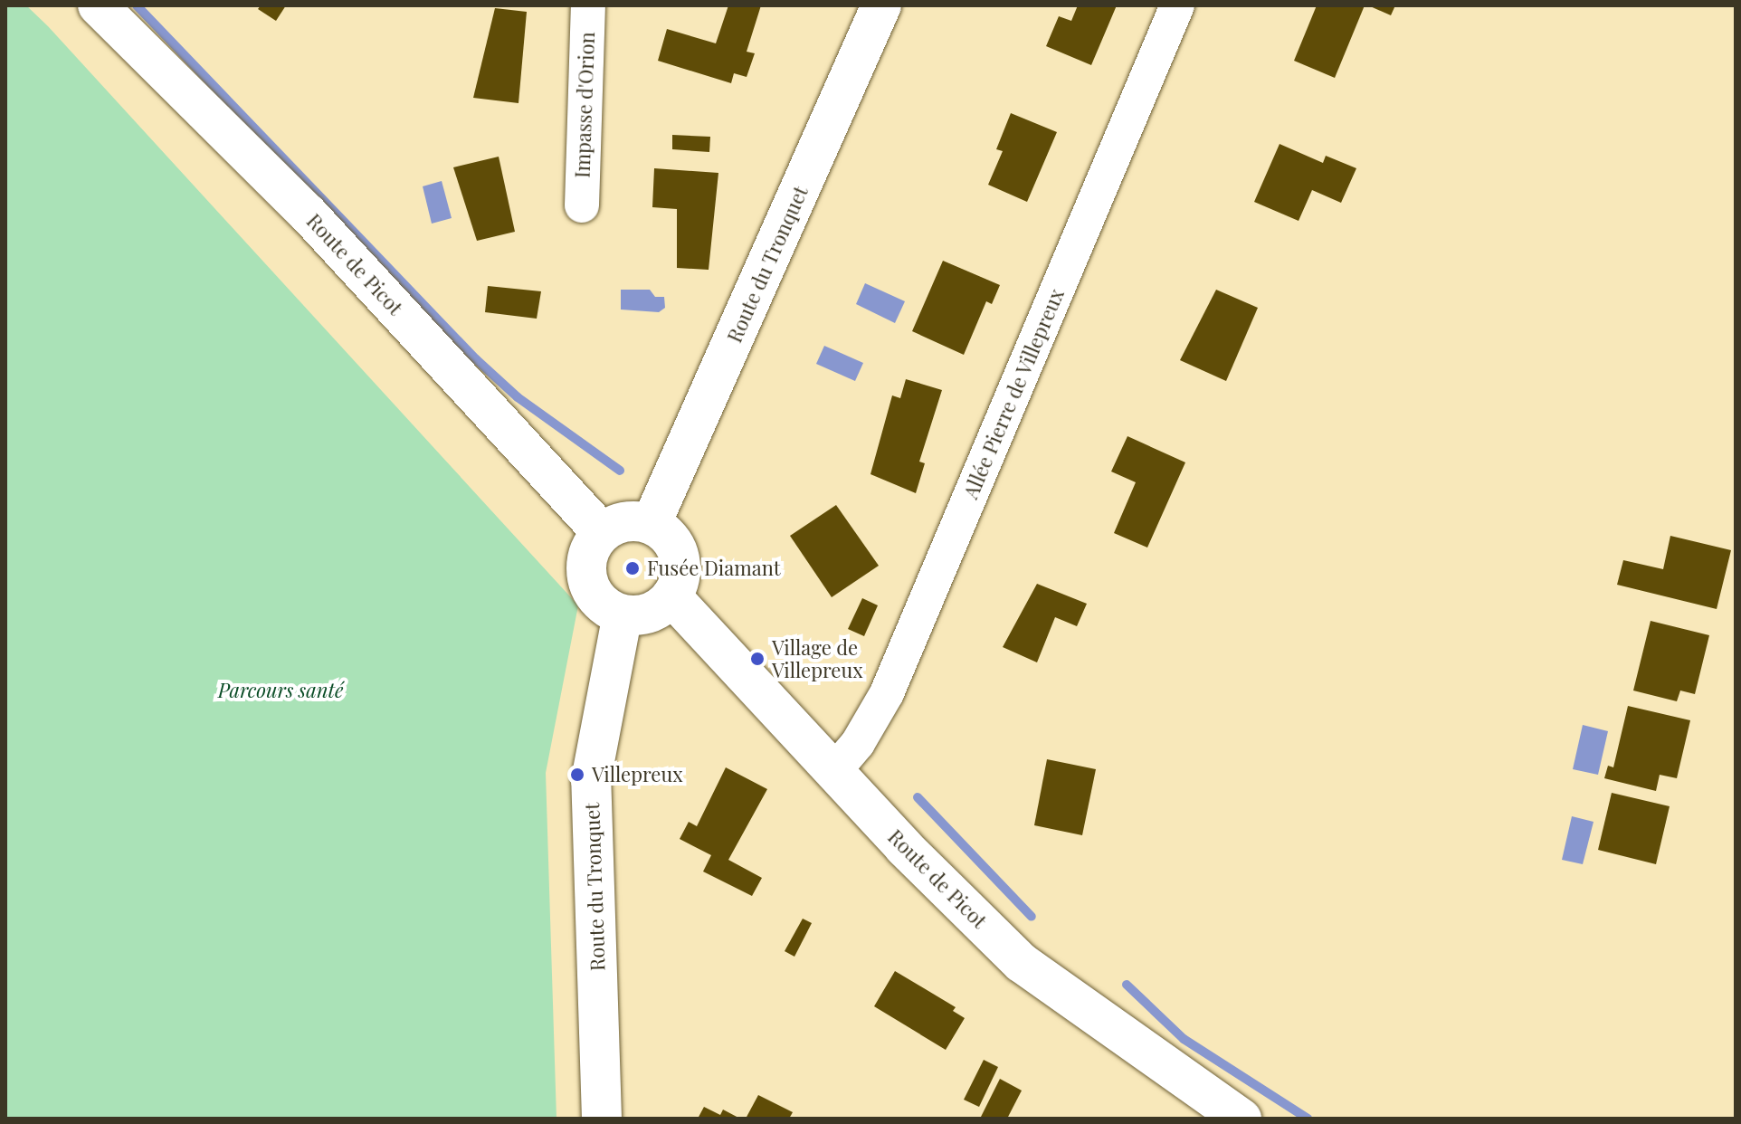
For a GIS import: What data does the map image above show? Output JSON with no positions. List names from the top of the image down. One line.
{"streets":{"main road":["Route de Picot","Route du Tronquet"],"street":["Impasse d'Orion","Allée Pierre de Villepreux"]},"crossings":[["Route de Picot","Route du Tronquet"],["Route de Picot","Allée Pierre de Villepreux"]],"parks":["Parcours santé"],"places":["Fusée Diamant","Village de Villepreux","Villepreux"]}
